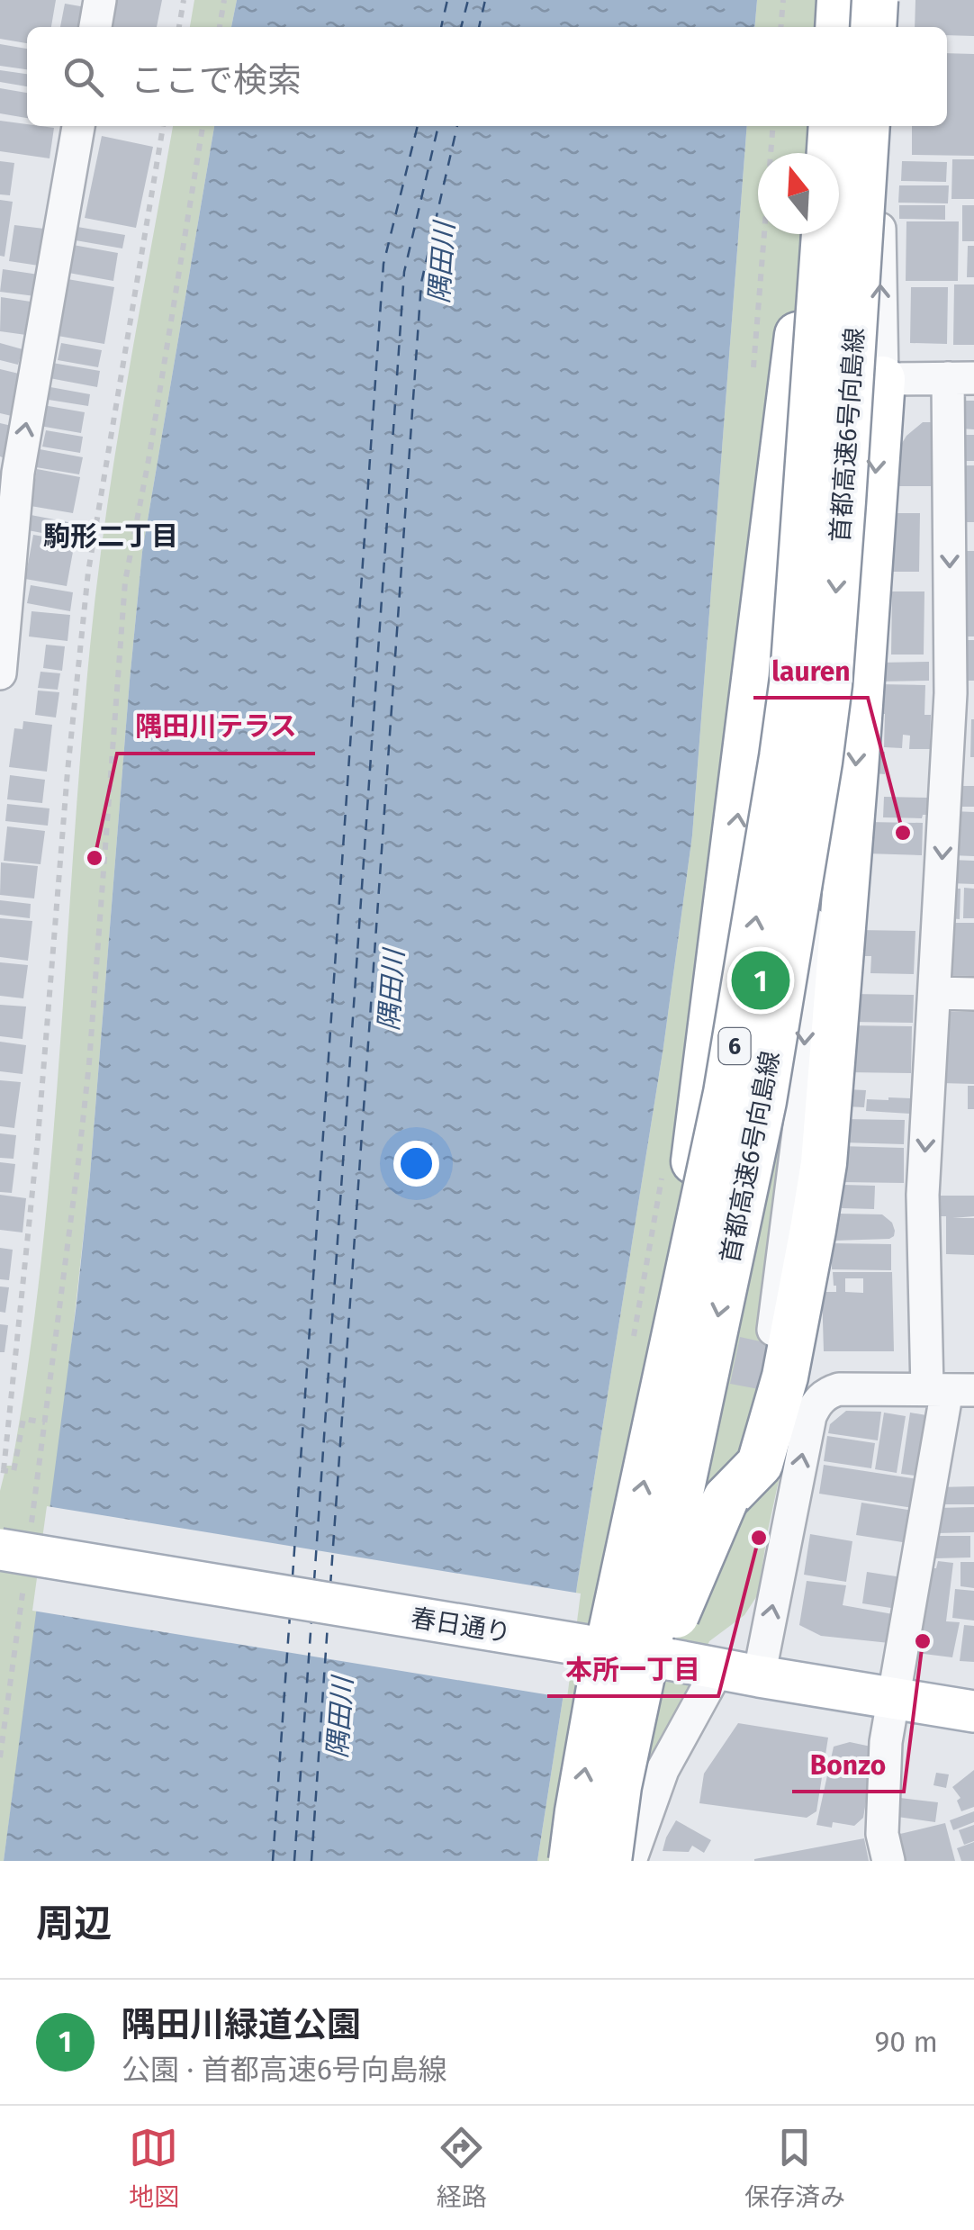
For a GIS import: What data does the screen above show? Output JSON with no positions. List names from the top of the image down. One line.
{"streets":{"highway":["首都高速6号向島線","6"],"main road":["春日通り"]},"crossings":[["首都高速6号向島線","6"]],"districts":["駒形二丁目"],"water":["隅田川"],"places":["lauren","隅田川テラス","本所一丁目","Bonzo"],"north":"top","page":{"search":"ここで検索","pins":"1","heading":"周辺","list":[{"mark":"1","name":"隅田川緑道公園","note":"公園 · 首都高速6号向島線","value":"90 m"}],"nav":["地図","経路","保存済み"]}}
